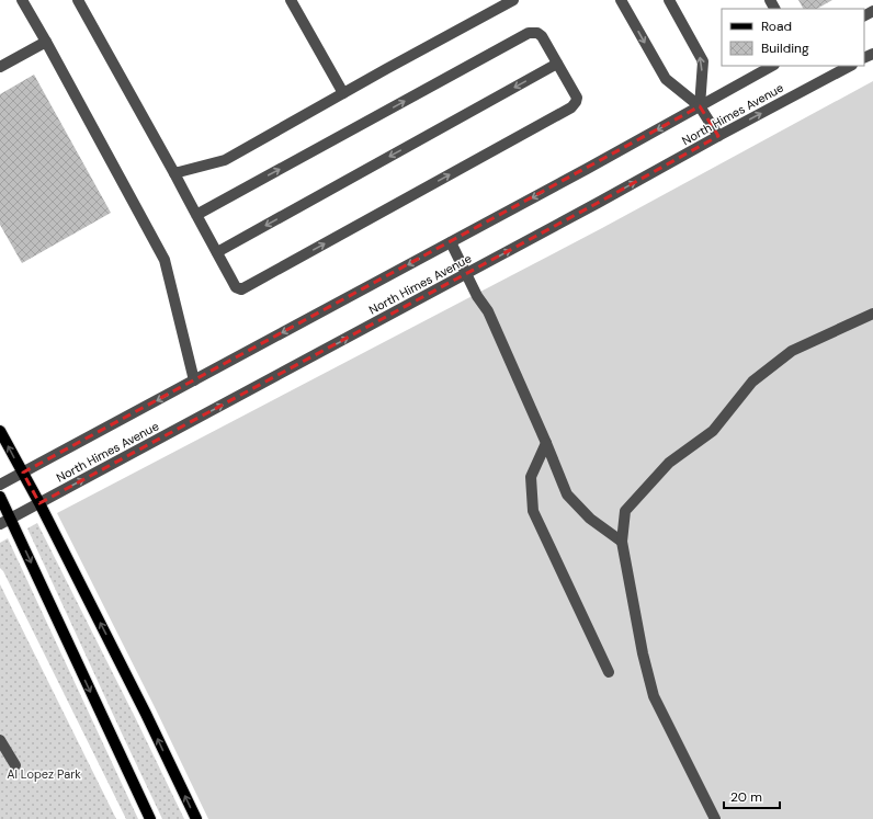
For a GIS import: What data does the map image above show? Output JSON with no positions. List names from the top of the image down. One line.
{"streets":{"street":["North Himes Avenue"]},"parks":["Al Lopez Park"],"legend":["Road","Building"],"scale_bar":"20 m"}
